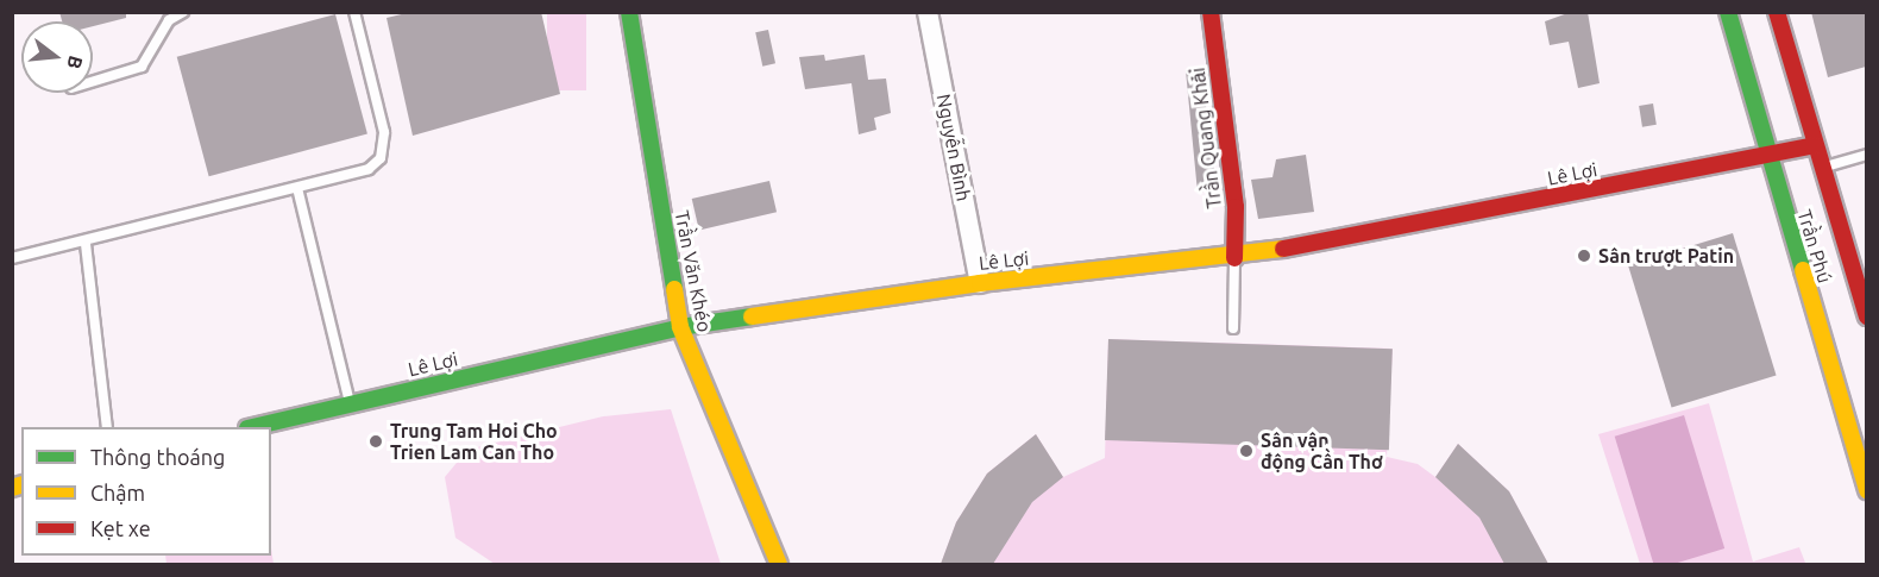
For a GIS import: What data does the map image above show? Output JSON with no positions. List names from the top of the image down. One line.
{"streets":{"street":["Trần Quang Khải","Nguyễn Bình","Lê Lợi","Trần Phú","Trần Văn Khéo"]},"crossings":[["Trần Quang Khải","Lê Lợi"],["Nguyễn Bình","Lê Lợi"],["Lê Lợi","Trần Phú"],["Lê Lợi","Trần Văn Khéo"]],"places":["Sân trượt Patin","Trung Tam Hoi Cho Trien Lam Can Tho","Sân vận động Cần Thơ"],"legend":["Thông thoáng","Chậm","Kẹt xe"],"north":"right"}
